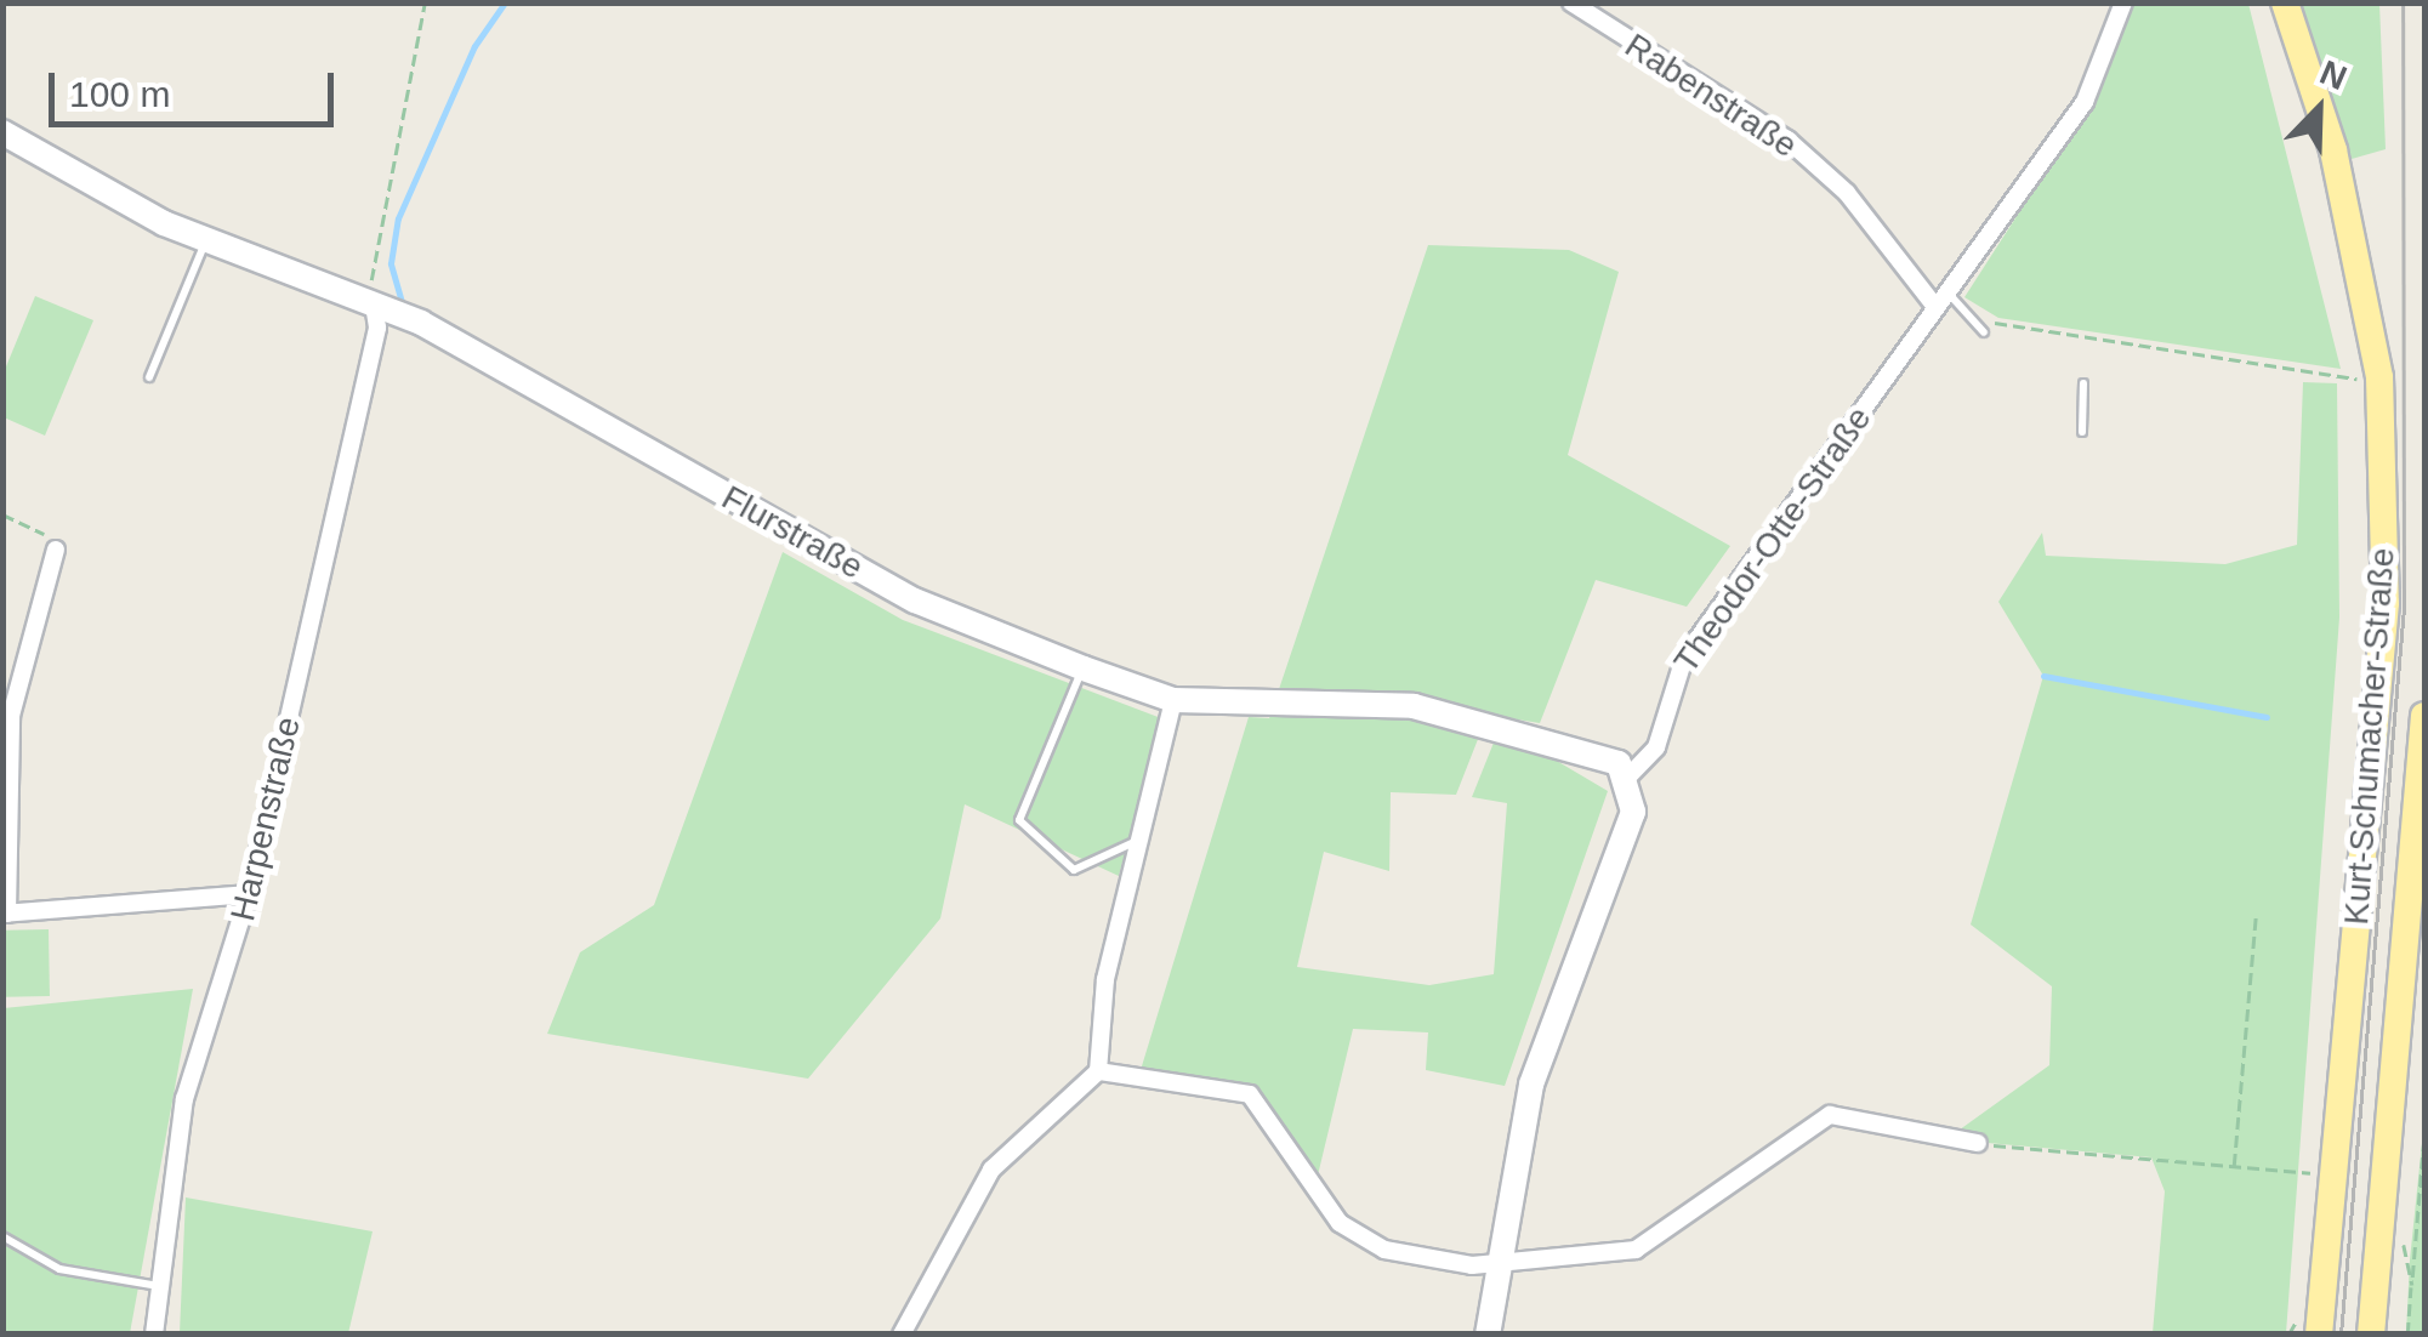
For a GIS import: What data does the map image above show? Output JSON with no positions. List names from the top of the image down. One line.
{"streets":{"main road":["Kurt-Schumacher-Straße"],"street":["Rabenstraße","Flurstraße","Theodor-Otte-Straße","Harpenstraße"]},"crossings":[["Rabenstraße","Theodor-Otte-Straße"],["Flurstraße","Theodor-Otte-Straße"],["Flurstraße","Harpenstraße"]],"scale_bar":"100 m","north":"top right"}
